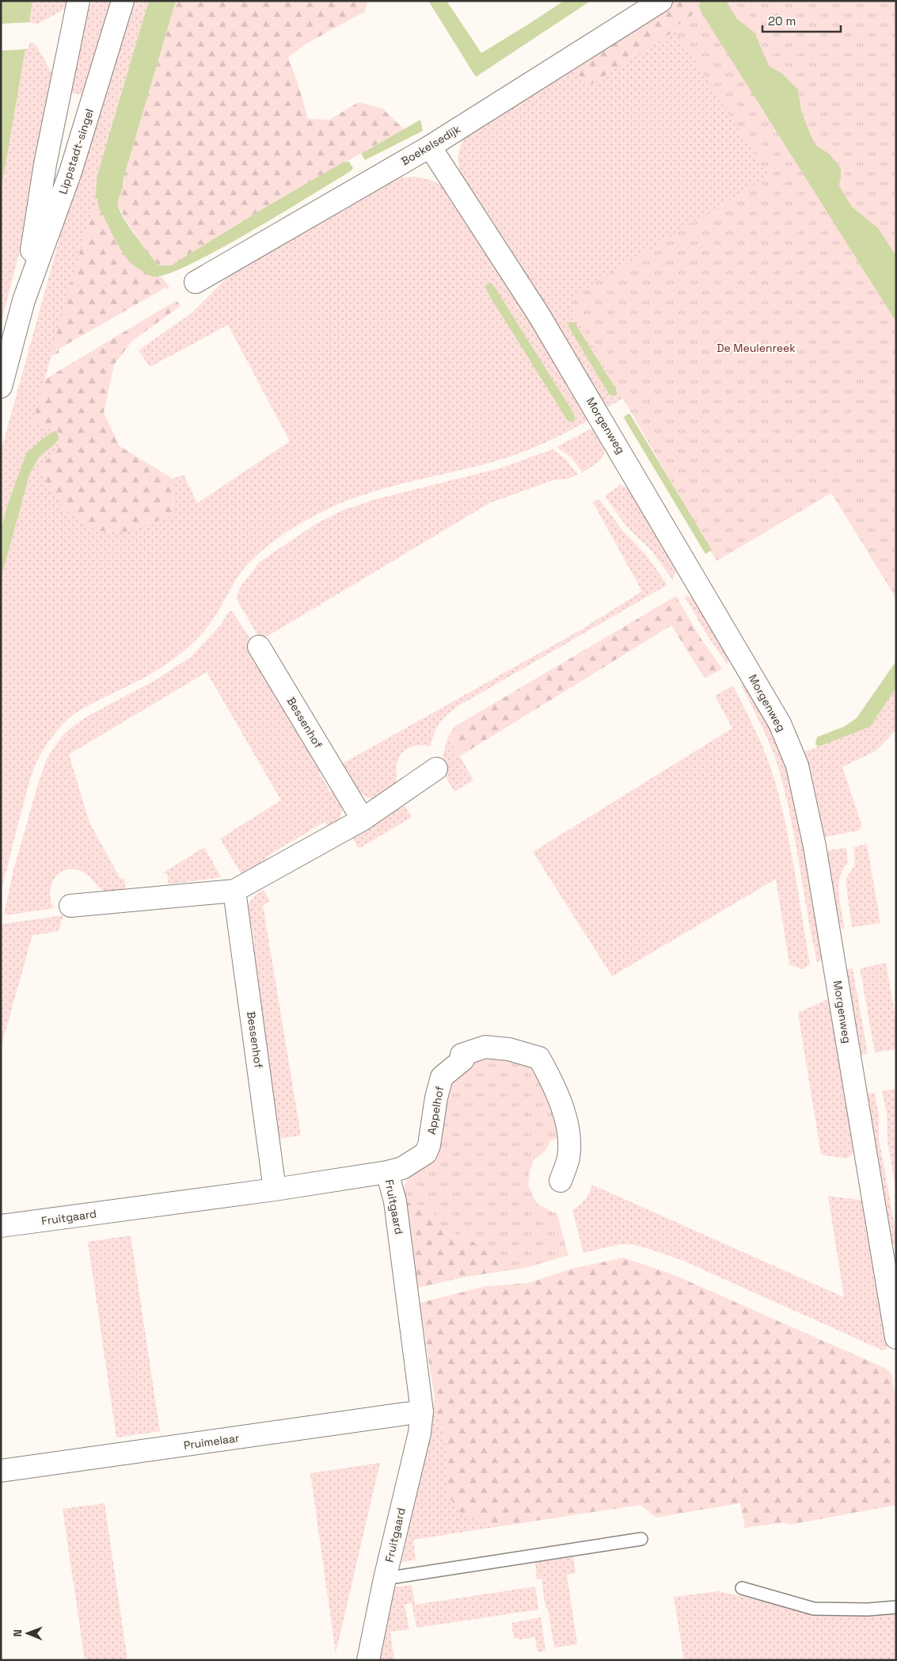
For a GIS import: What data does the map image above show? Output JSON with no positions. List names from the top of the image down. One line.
{"streets":{"street":["Boekelsedijk","Lippstadt-singel","Morgenweg","Bessenhof","Appelhof","Fruitgaard","Pruimelaar"]},"crossings":[["Boekelsedijk","Morgenweg"],["Bessenhof","Fruitgaard"],["Appelhof","Fruitgaard"],["Fruitgaard","Pruimelaar"]],"parks":["De Meulenreek"],"scale_bar":"20 m","north":"left"}
